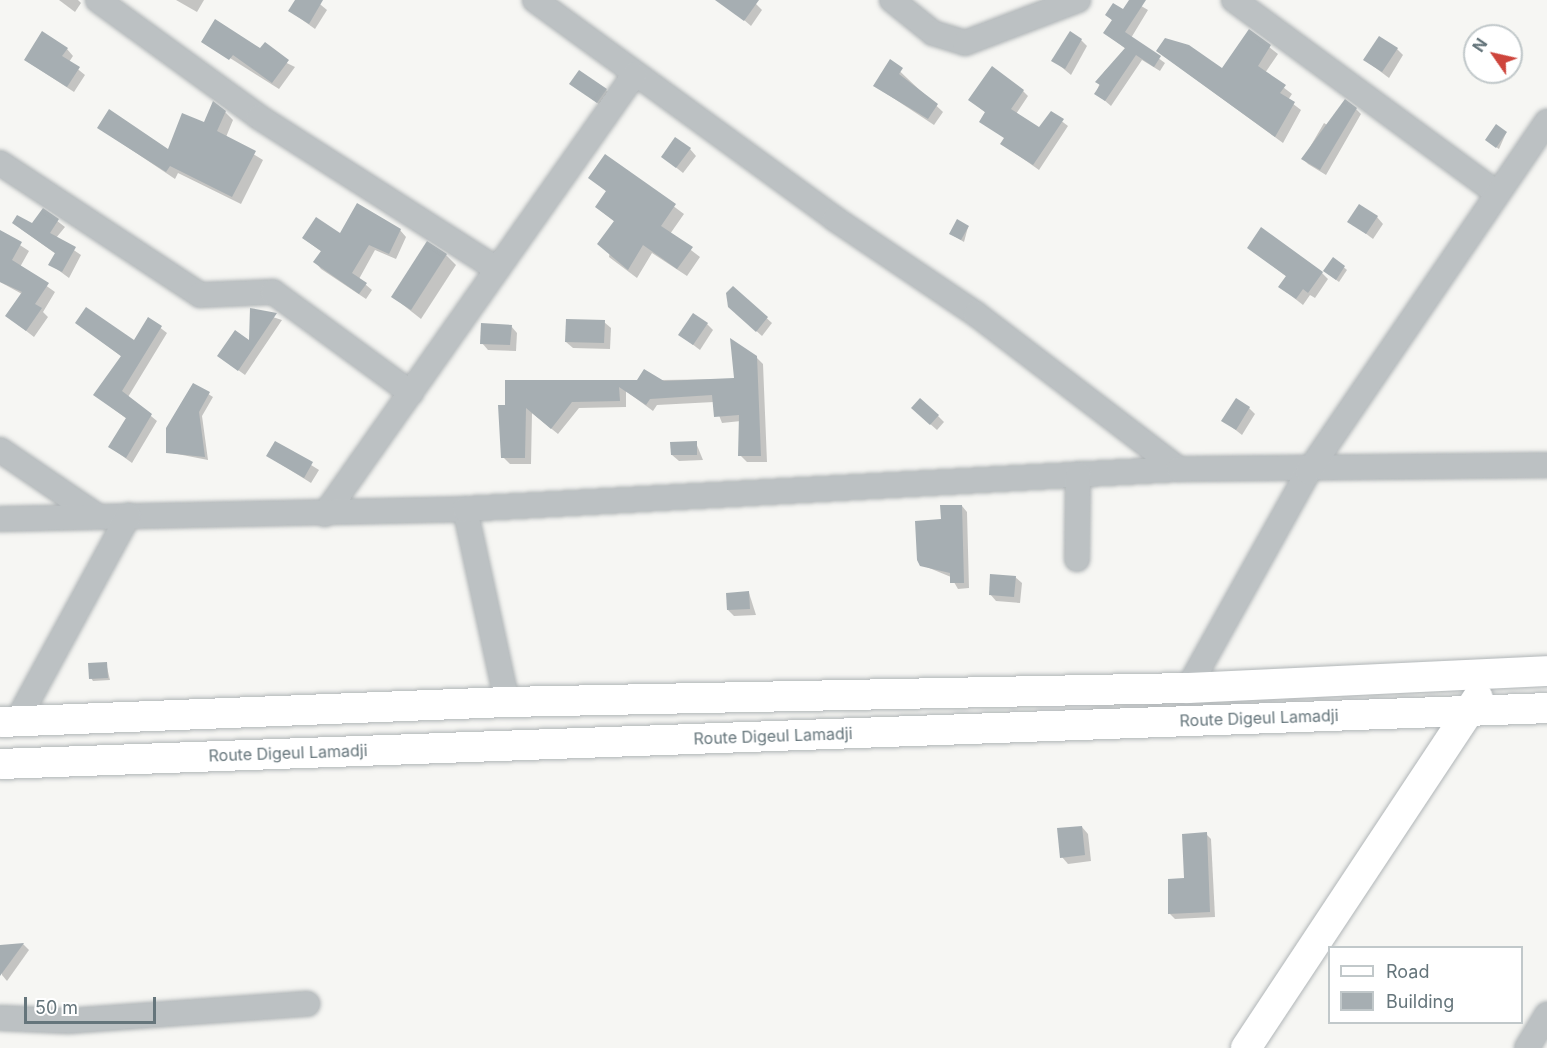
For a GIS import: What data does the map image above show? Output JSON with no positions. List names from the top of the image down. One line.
{"streets":{"main road":["Route Digeul Lamadji"]},"legend":["Road","Building"],"scale_bar":"50 m","north":"top left"}
